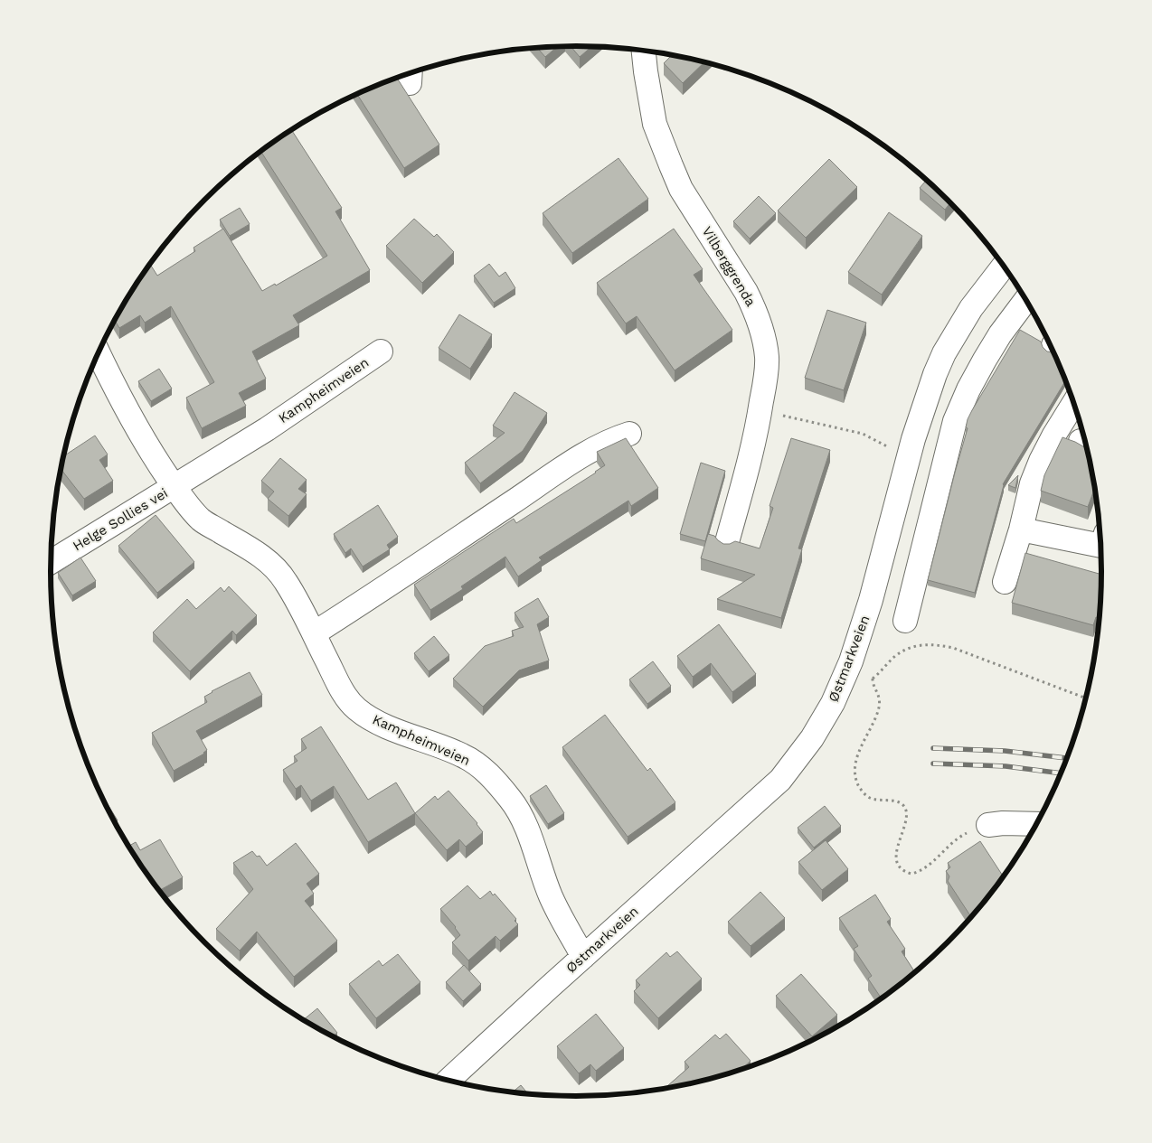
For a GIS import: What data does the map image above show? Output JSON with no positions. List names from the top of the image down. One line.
{"streets":{"street":["Vilberggrenda","Kampheimveien","Helge Sollies vei","Østmarkveien"]},"crossings":[["Kampheimveien","Helge Sollies vei"],["Kampheimveien","Østmarkveien"]]}
